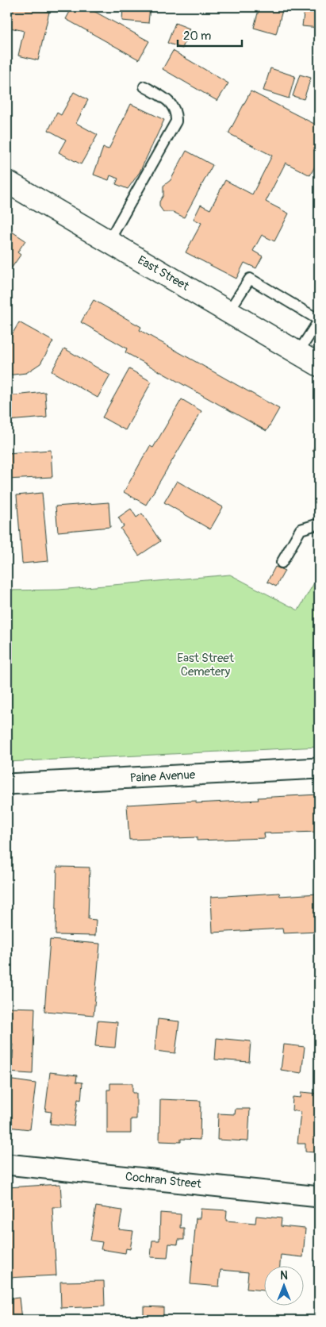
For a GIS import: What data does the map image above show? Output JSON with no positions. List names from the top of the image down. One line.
{"streets":{"main road":["East Street"],"street":["Paine Avenue","Cochran Street"]},"parks":["East Street Cemetery"],"scale_bar":"20 m","north":"top"}
